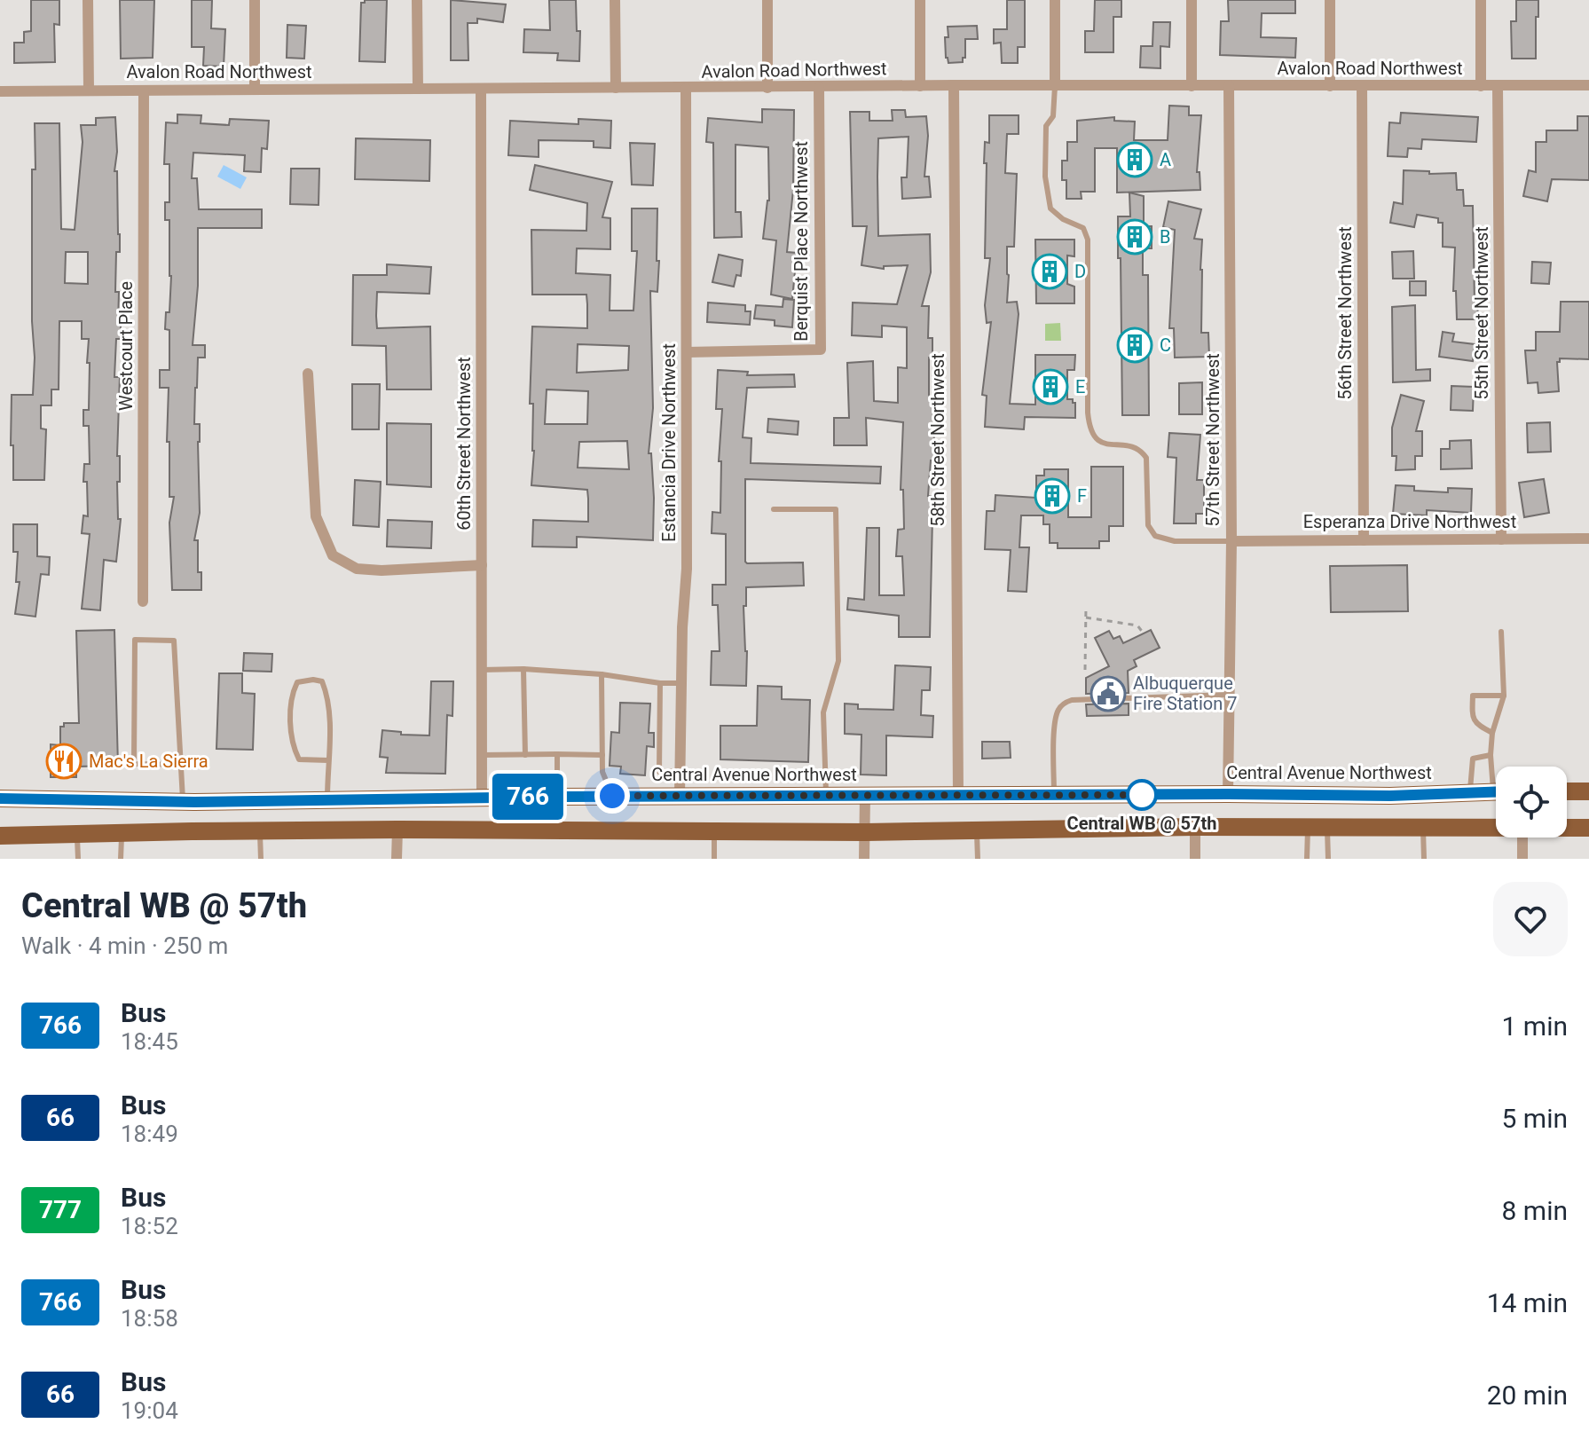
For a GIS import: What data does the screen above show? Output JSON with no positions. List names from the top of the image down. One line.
{"streets":{"main road":["Central Avenue Northwest"],"street":["Avalon Road Northwest","Berquist Place Northwest","56th Street Northwest","55th Street Northwest","Westcourt Place","58th Street Northwest","57th Street Northwest","Estancia Drive Northwest","60th Street Northwest","Esperanza Drive Northwest"]},"crossings":[["Avalon Road Northwest","Berquist Place Northwest"],["Avalon Road Northwest","56th Street Northwest"],["Avalon Road Northwest","55th Street Northwest"],["Avalon Road Northwest","Westcourt Place"],["Avalon Road Northwest","58th Street Northwest"],["Avalon Road Northwest","57th Street Northwest"],["Avalon Road Northwest","Estancia Drive Northwest"],["Avalon Road Northwest","60th Street Northwest"],["Berquist Place Northwest","Estancia Drive Northwest"],["56th Street Northwest","Esperanza Drive Northwest"],["55th Street Northwest","Esperanza Drive Northwest"],["58th Street Northwest","Central Avenue Northwest"],["57th Street Northwest","Esperanza Drive Northwest"],["57th Street Northwest","Central Avenue Northwest"],["Estancia Drive Northwest","Central Avenue Northwest"],["60th Street Northwest","Central Avenue Northwest"]],"places":{"building":["A","B","D","C","E","F"],"public building":["Albuquerque Fire Station 7"],"restaurant":["Mac's La Sierra"],"other":["Central WB @ 57th"]},"lines":["bus line 766"],"page":{"on_map":"766","heading":["Central WB @ 57th","Walk · 4 min · 250 m"],"list":[{"mark":"766","name":"Bus","note":"18:45","value":"1 min"},{"mark":"66","name":"Bus","note":"18:49","value":"5 min"},{"mark":"777","name":"Bus","note":"18:52","value":"8 min"},{"mark":"766","name":"Bus","note":"18:58","value":"14 min"},{"mark":"66","name":"Bus","note":"19:04","value":"20 min"}]}}
